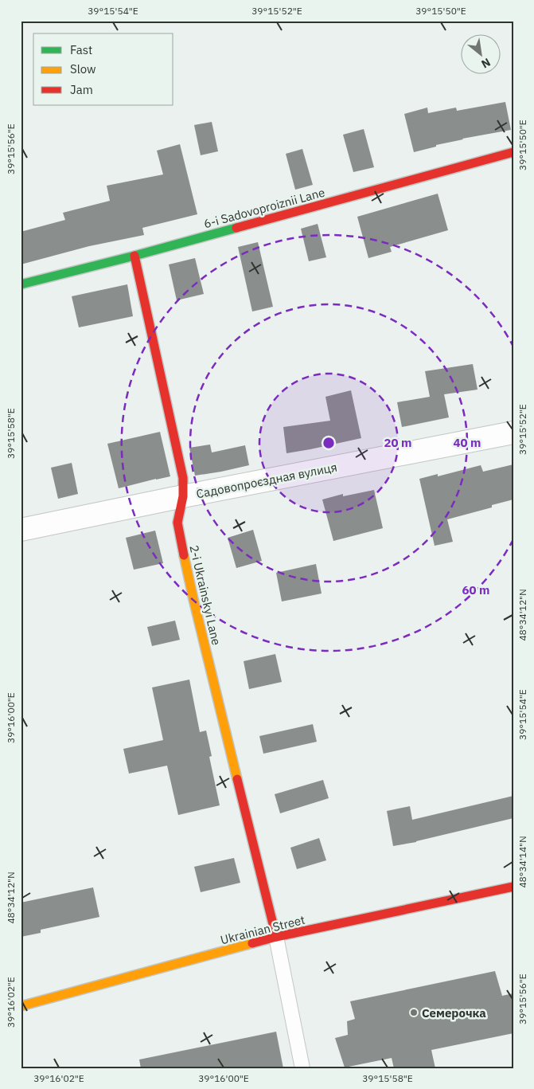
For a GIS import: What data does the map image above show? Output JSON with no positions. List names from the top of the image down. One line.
{"streets":{"street":["6-i Sadovoproiznii Lane","Садовопроєздная вулиця","2-i Ukrainskyi Lane","Ukrainian Street"]},"crossings":[["6-i Sadovoproiznii Lane","2-i Ukrainskyi Lane"],["Садовопроєздная вулиця","2-i Ukrainskyi Lane"],["2-i Ukrainskyi Lane","Ukrainian Street"]],"places":["Семерочка"],"legend":["Fast","Slow","Jam"],"north":"bottom right","coordinates":["39°15'54\"E","39°15'52\"E","39°15'50\"E","39°15'56\"E","39°15'58\"E","48°34'12\"N","39°16'00\"E","48°34'14\"N","39°16'02\"E"],"rings":["20 m","40 m","60 m"]}
